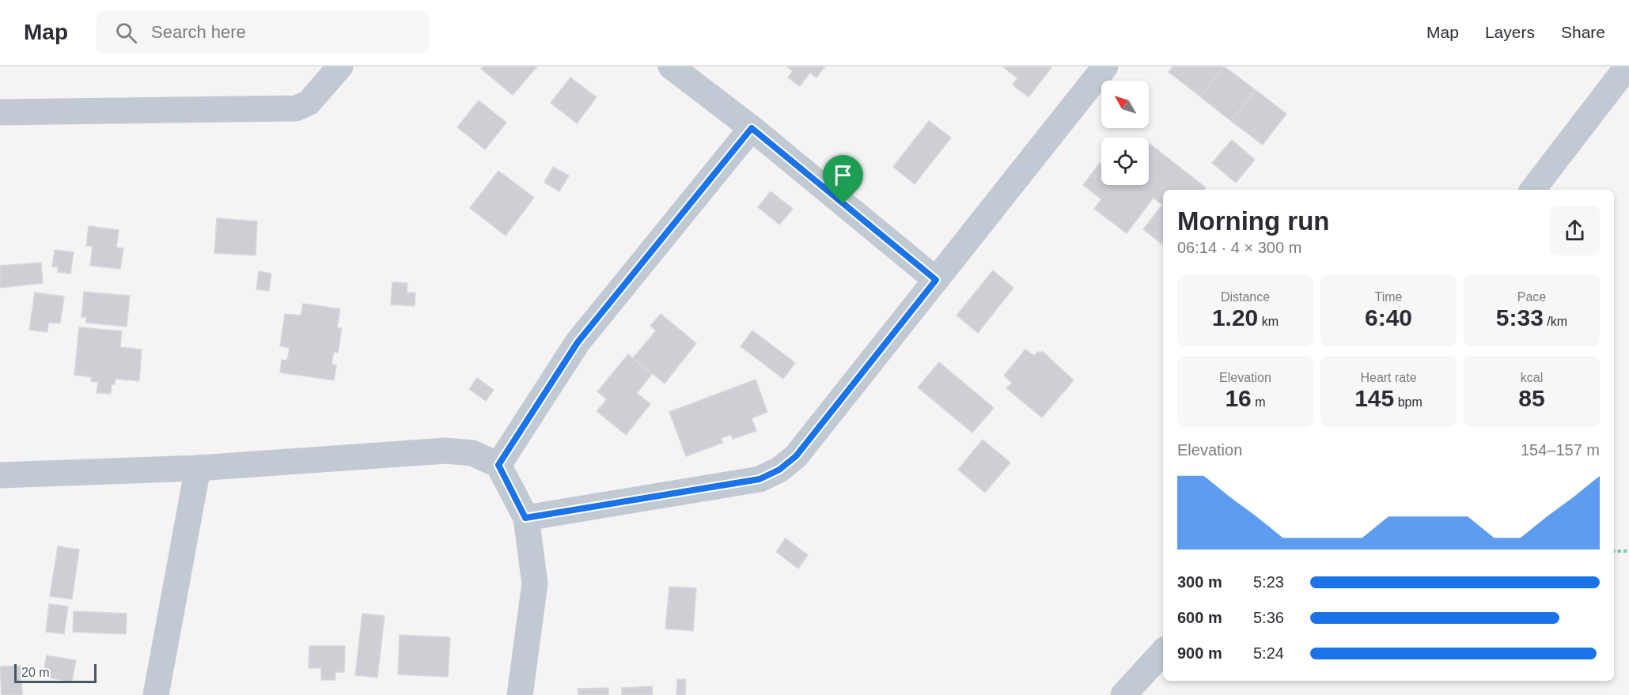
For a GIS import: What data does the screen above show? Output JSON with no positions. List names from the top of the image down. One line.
{"scale_bar":"20 m","north":"top left","page":{"header":"Map","search":"Search here","nav":["Map","Layers","Share"],"heading":["Morning run","06:14 · 4 × 300 m"],"stats":[["Distance","1.20 km"],["Time","6:40"],["Pace","5:33 /km"],["Elevation","16 m"],["Heart rate","145 bpm"],["kcal","85"]],"chart":["Elevation","154–157 m"],"list":[{"name":"300 m","note":"5:23"},{"name":"600 m","note":"5:36"},{"name":"900 m","note":"5:24"}],"scale":"20 m"}}
